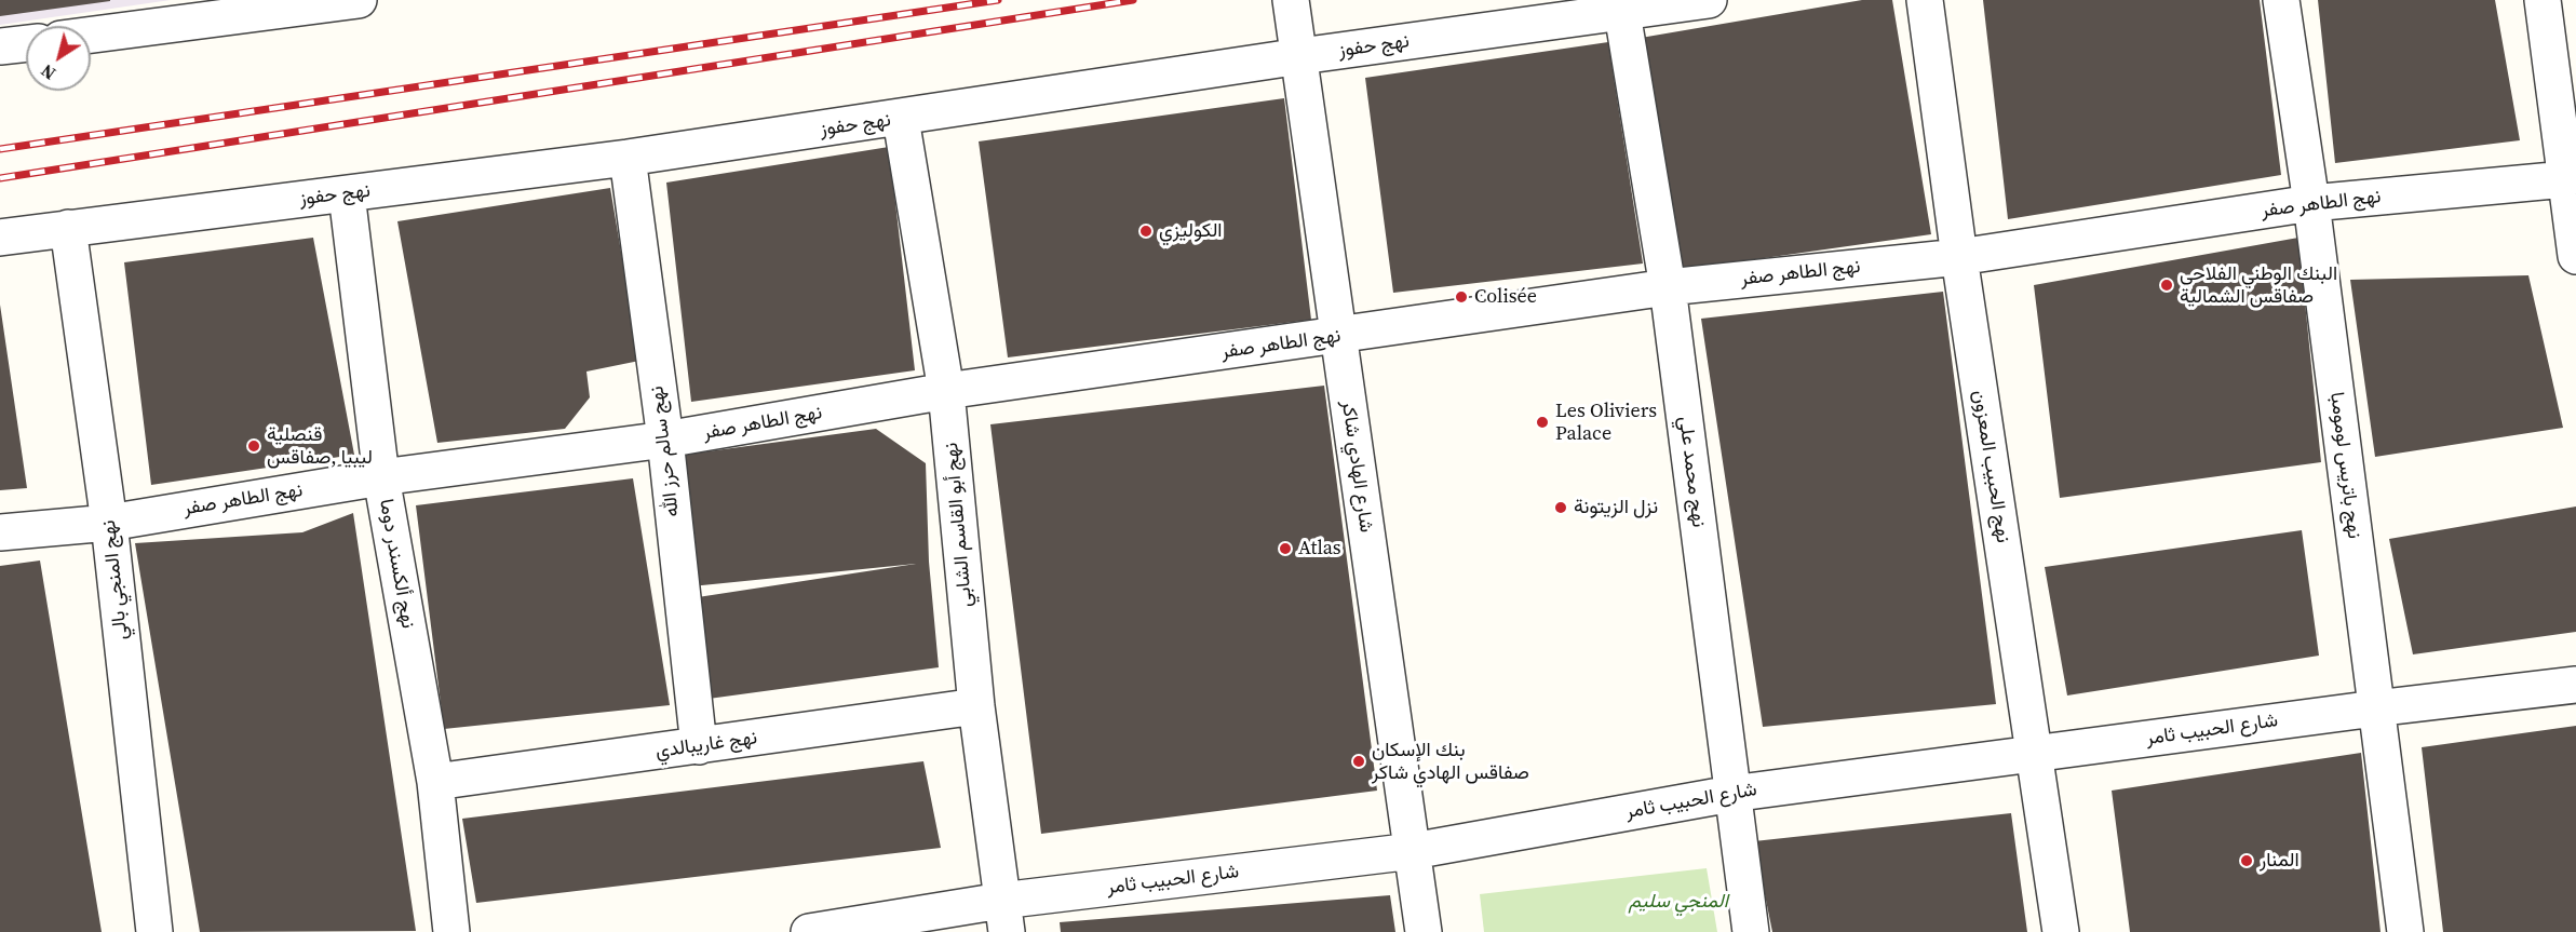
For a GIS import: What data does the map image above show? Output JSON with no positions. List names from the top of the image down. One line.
{"streets":{"street":["نهج حفوز","نهج الطاهر صفر","نهج سالم حرز الله","نهج باتريس لومومبا","شارع الهادي شاكر","نهج الحبيب المعزون","نهج محمد علي","نهج أبو القاسم الشابي","نهج ألكسندر دوما","نهج المنجي بالي","شارع الحبيب ثامر","نهج غاريبالدي"]},"crossings":[["نهج حفوز","نهج سالم حرز الله"],["نهج حفوز","شارع الهادي شاكر"],["نهج حفوز","نهج محمد علي"],["نهج حفوز","نهج أبو القاسم الشابي"],["نهج حفوز","نهج ألكسندر دوما"],["نهج حفوز","نهج المنجي بالي"],["نهج الطاهر صفر","نهج سالم حرز الله"],["نهج الطاهر صفر","نهج باتريس لومومبا"],["نهج الطاهر صفر","شارع الهادي شاكر"],["نهج الطاهر صفر","نهج الحبيب المعزون"],["نهج الطاهر صفر","نهج محمد علي"],["نهج الطاهر صفر","نهج أبو القاسم الشابي"],["نهج الطاهر صفر","نهج ألكسندر دوما"],["نهج الطاهر صفر","نهج المنجي بالي"],["نهج سالم حرز الله","نهج غاريبالدي"],["نهج باتريس لومومبا","شارع الحبيب ثامر"],["شارع الهادي شاكر","شارع الحبيب ثامر"],["نهج الحبيب المعزون","شارع الحبيب ثامر"],["نهج محمد علي","شارع الحبيب ثامر"],["نهج أبو القاسم الشابي","شارع الحبيب ثامر"],["نهج أبو القاسم الشابي","نهج غاريبالدي"],["نهج ألكسندر دوما","نهج غاريبالدي"]],"parks":["المنجي سليم"],"places":["الكوليزي","البنك الوطني الفلاحي صفاقس الشمالية","Colisée","Les Oliviers Palace","قنصلية ليبيا ,صفاقس","نزل الزيتونة","Atlas","بنك الإسكان صفاقس الهادي شاكر","المنار"],"north":"bottom left"}
